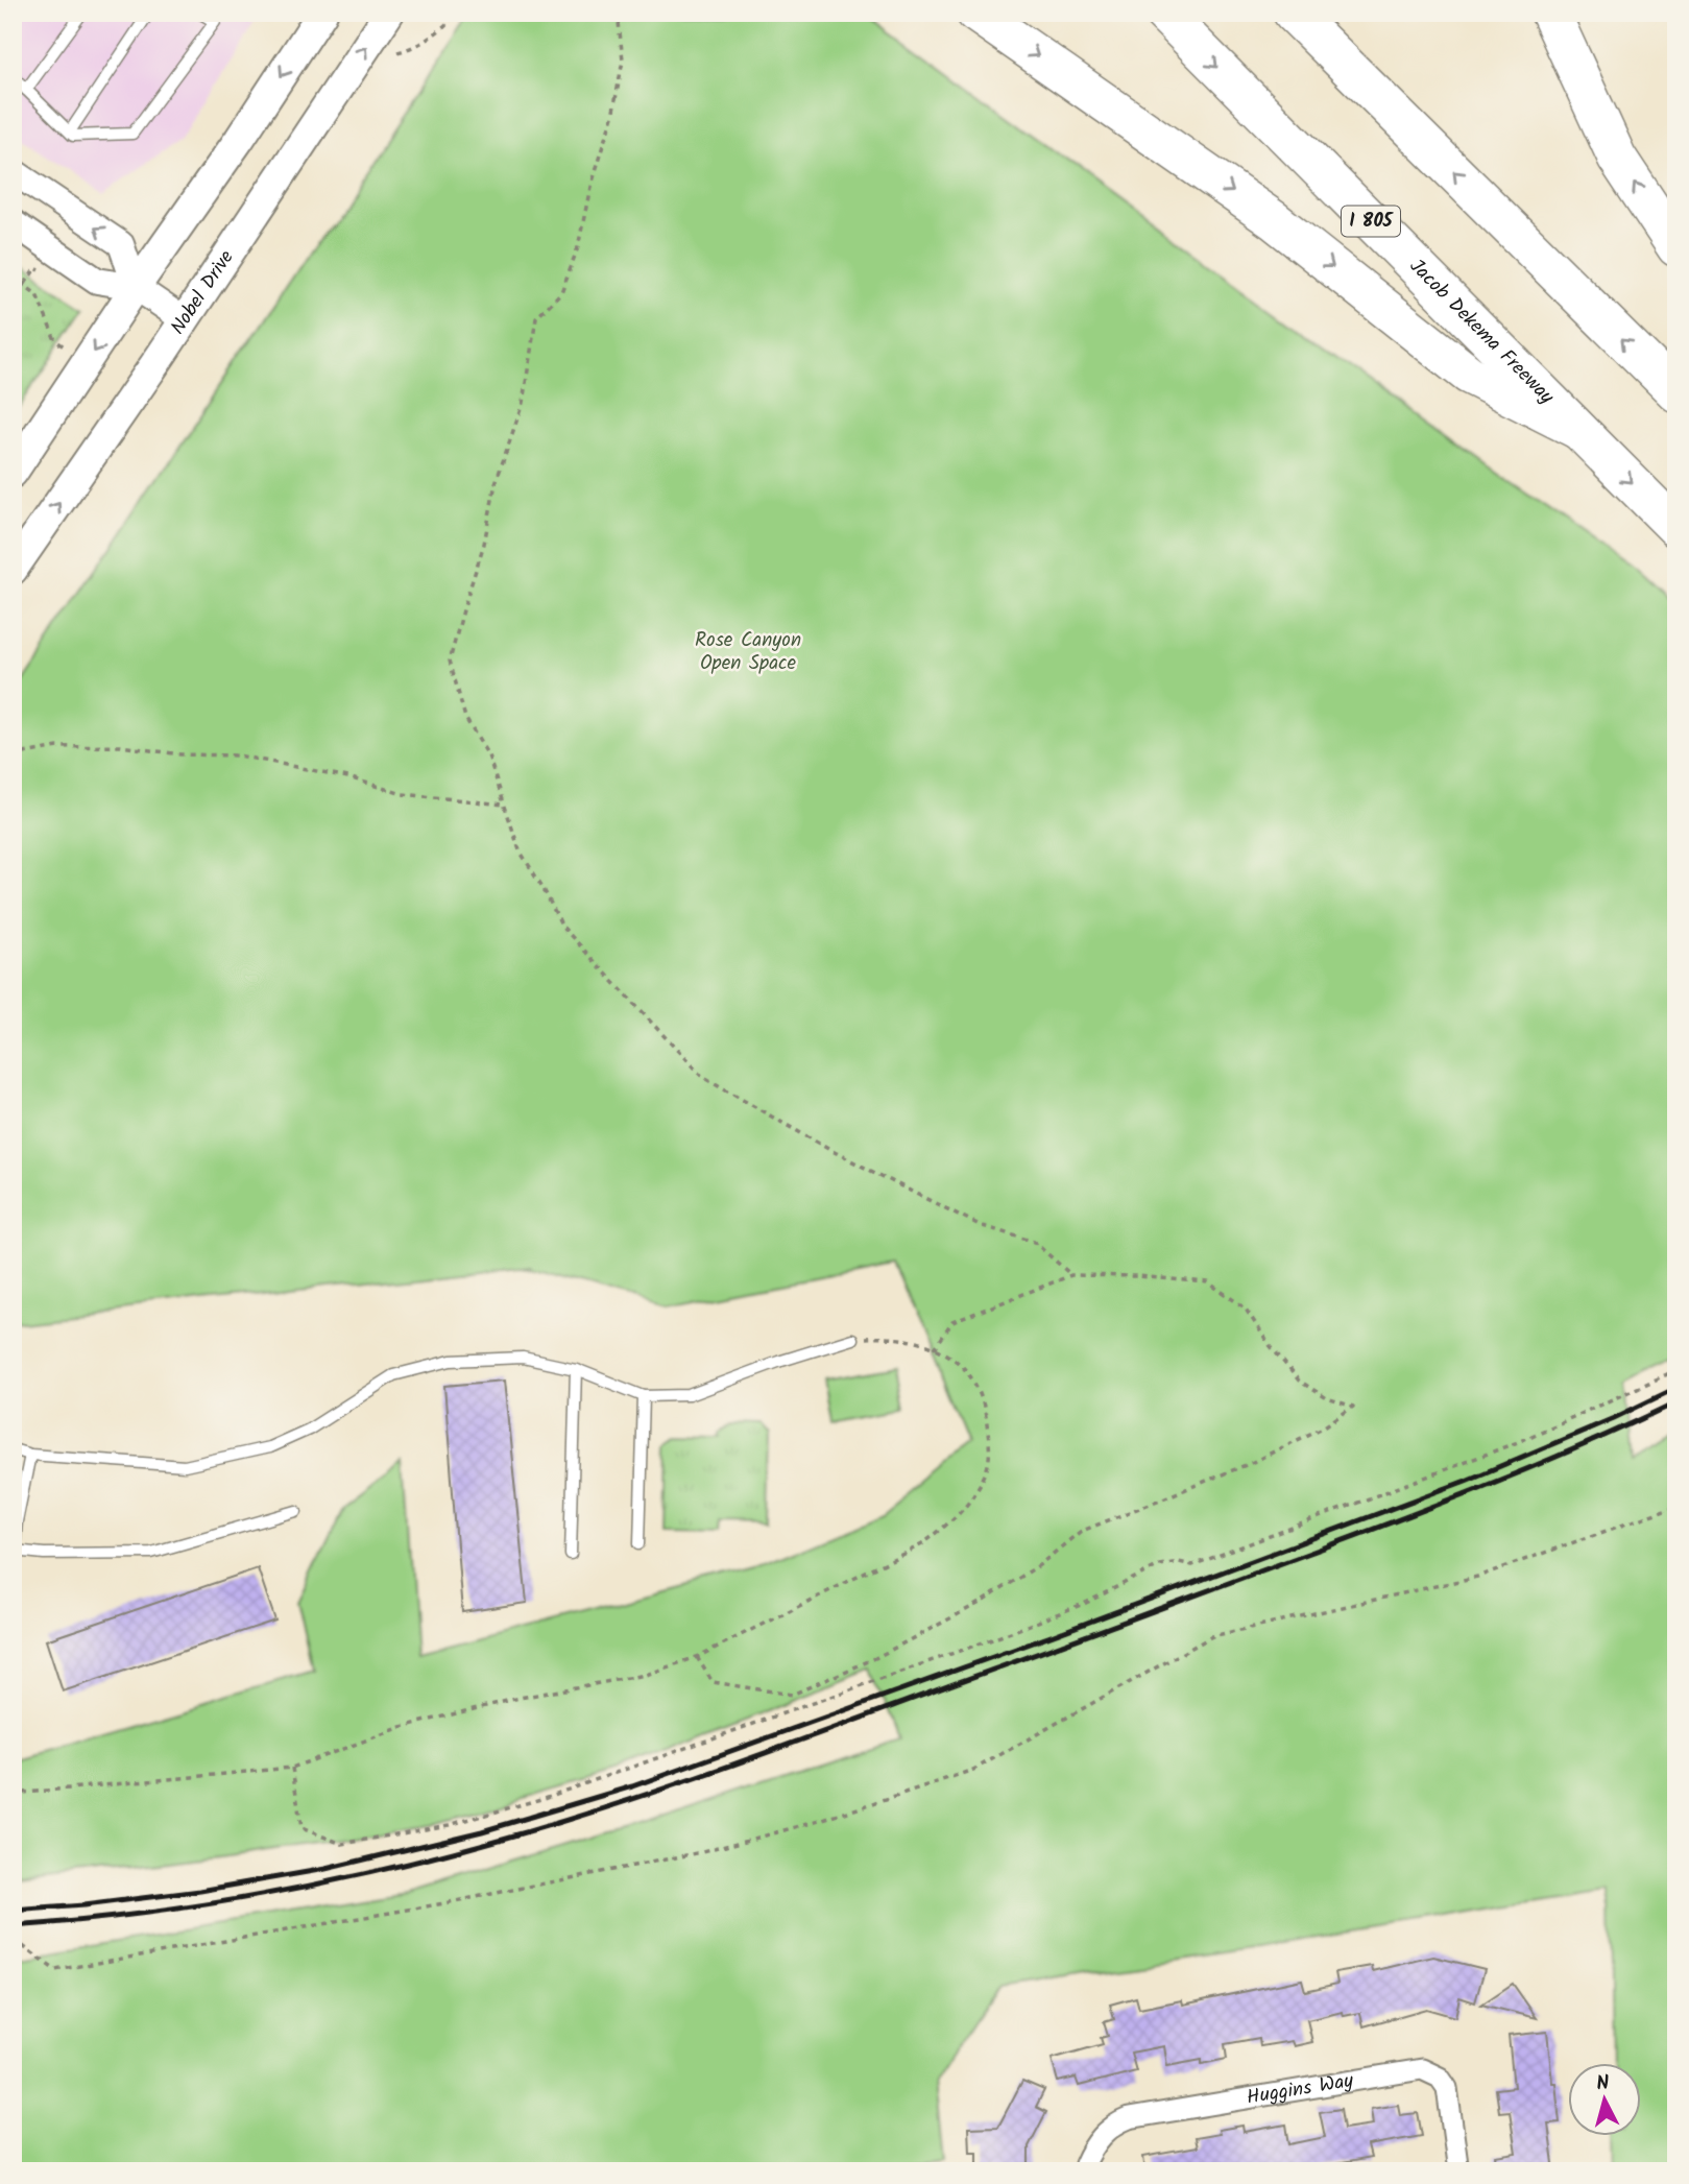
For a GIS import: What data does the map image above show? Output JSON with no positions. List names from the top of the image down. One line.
{"streets":{"highway":["I 805","Jacob Dekema Freeway"],"main road":["Nobel Drive"],"street":["Huggins Way"]},"parks":["Rose Canyon Open Space"],"north":"top"}
